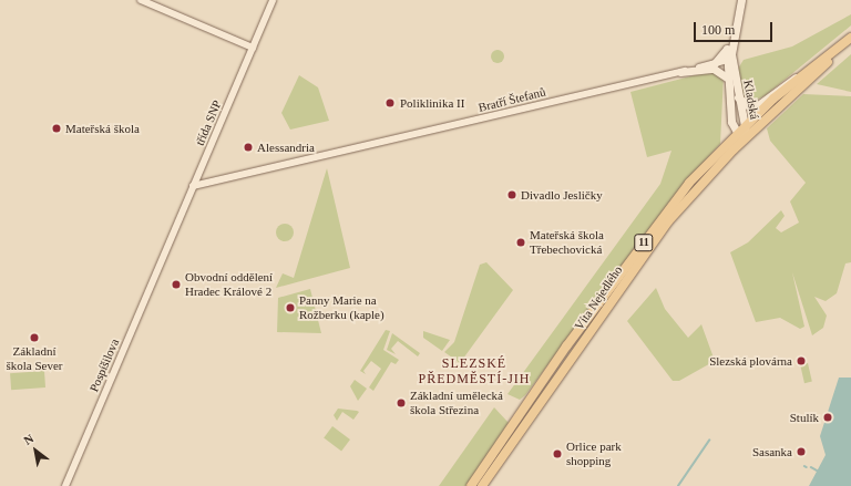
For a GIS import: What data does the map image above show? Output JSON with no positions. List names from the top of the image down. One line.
{"streets":{"main road":["Kladská","11","Víta Nejedlého"],"street":["Bratří Štefanů","třída SNP","Pospíšilova"]},"crossings":[["Bratří Štefanů","Kladská"],["Bratří Štefanů","třída SNP"],["Kladská","11"],["Kladská","Víta Nejedlého"],["třída SNP","Pospíšilova"],["11","Víta Nejedlého"]],"districts":["SLEZSKÉ PŘEDMĚSTÍ-JIH"],"places":["Poliklinika II","Mateřská škola","Alessandria","Divadlo Jesličky","Mateřská škola Třebechovická","Obvodní oddělení Hradec Králové 2","Panny Marie na Rožberku (kaple)","Základní škola Sever","Slezská plovárna","Základní umělecká škola Střezina","Stulík","Sasanka","Orlice park shopping"],"scale_bar":"100 m","north":"top left"}
